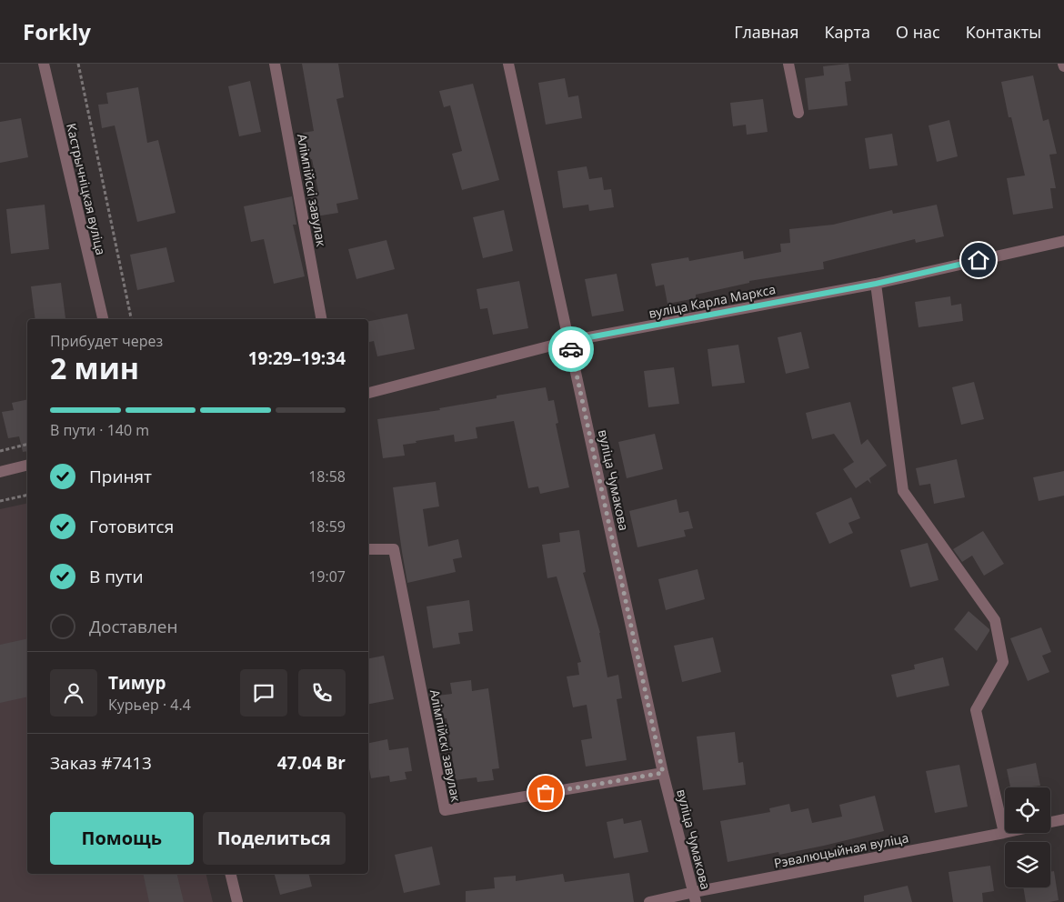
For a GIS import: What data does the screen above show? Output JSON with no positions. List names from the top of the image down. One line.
{"streets":{"street":["Кастрычніцкая вуліца","Алімпійскі завулак","вуліца Карла Маркса","вуліца Чумакова","Рэвалюцыйная вуліца"]},"crossings":[["Алімпійскі завулак","вуліца Чумакова"],["вуліца Карла Маркса","вуліца Чумакова"],["вуліца Чумакова","Рэвалюцыйная вуліца"]],"page":{"header":"Forkly","nav":["Главная","Карта","О нас","Контакты"],"heading":["2 мин","Прибудет через","19:29–19:34"],"panel":["Тимур","Курьер · 4.4","Заказ #7413","47.04 Br"],"bar":"В пути · 140 m","list":[["Принят","18:58"],["Готовится","18:59"],["В пути","19:07"],"Доставлен"],"buttons":["Помощь","Поделиться"]}}
